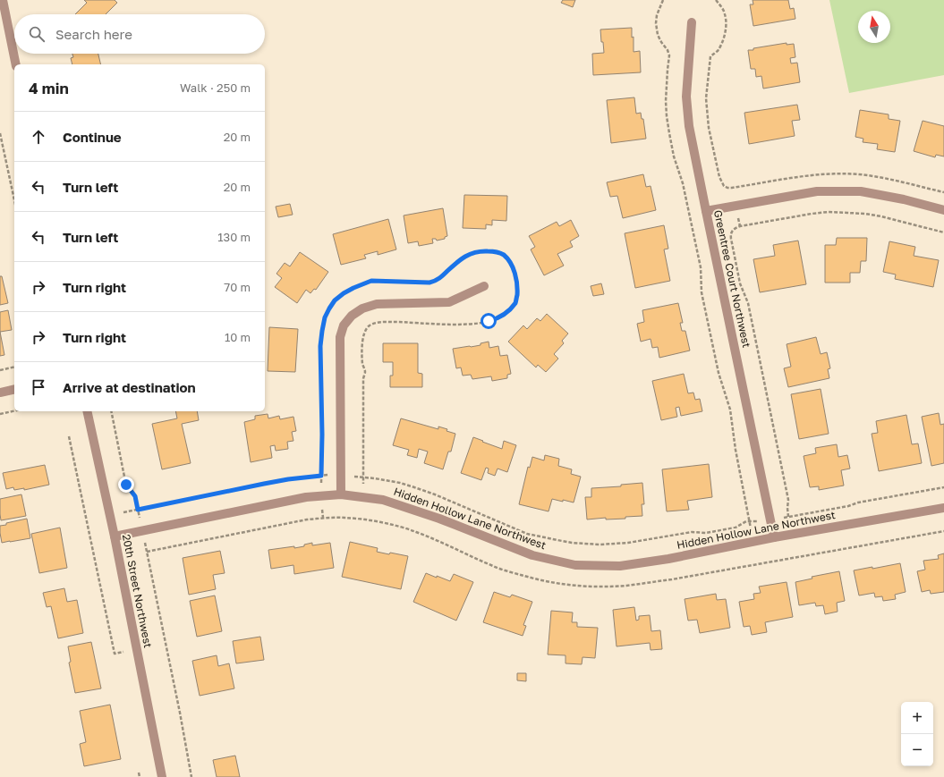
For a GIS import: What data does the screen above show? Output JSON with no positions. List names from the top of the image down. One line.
{"streets":{"street":["Greentree Court Northwest","Hidden Hollow Lane Northwest","20th Street Northwest"]},"crossings":[["Greentree Court Northwest","Hidden Hollow Lane Northwest"],["Hidden Hollow Lane Northwest","20th Street Northwest"]],"north":"top","page":{"search":"Search here","heading":["4 min","Walk · 250 m"],"list":[["Continue","20 m"],["Turn left","20 m"],["Turn left","130 m"],["Turn right","70 m"],["Turn right","10 m"],"Arrive at destination"],"map_buttons":["+","−"]}}
